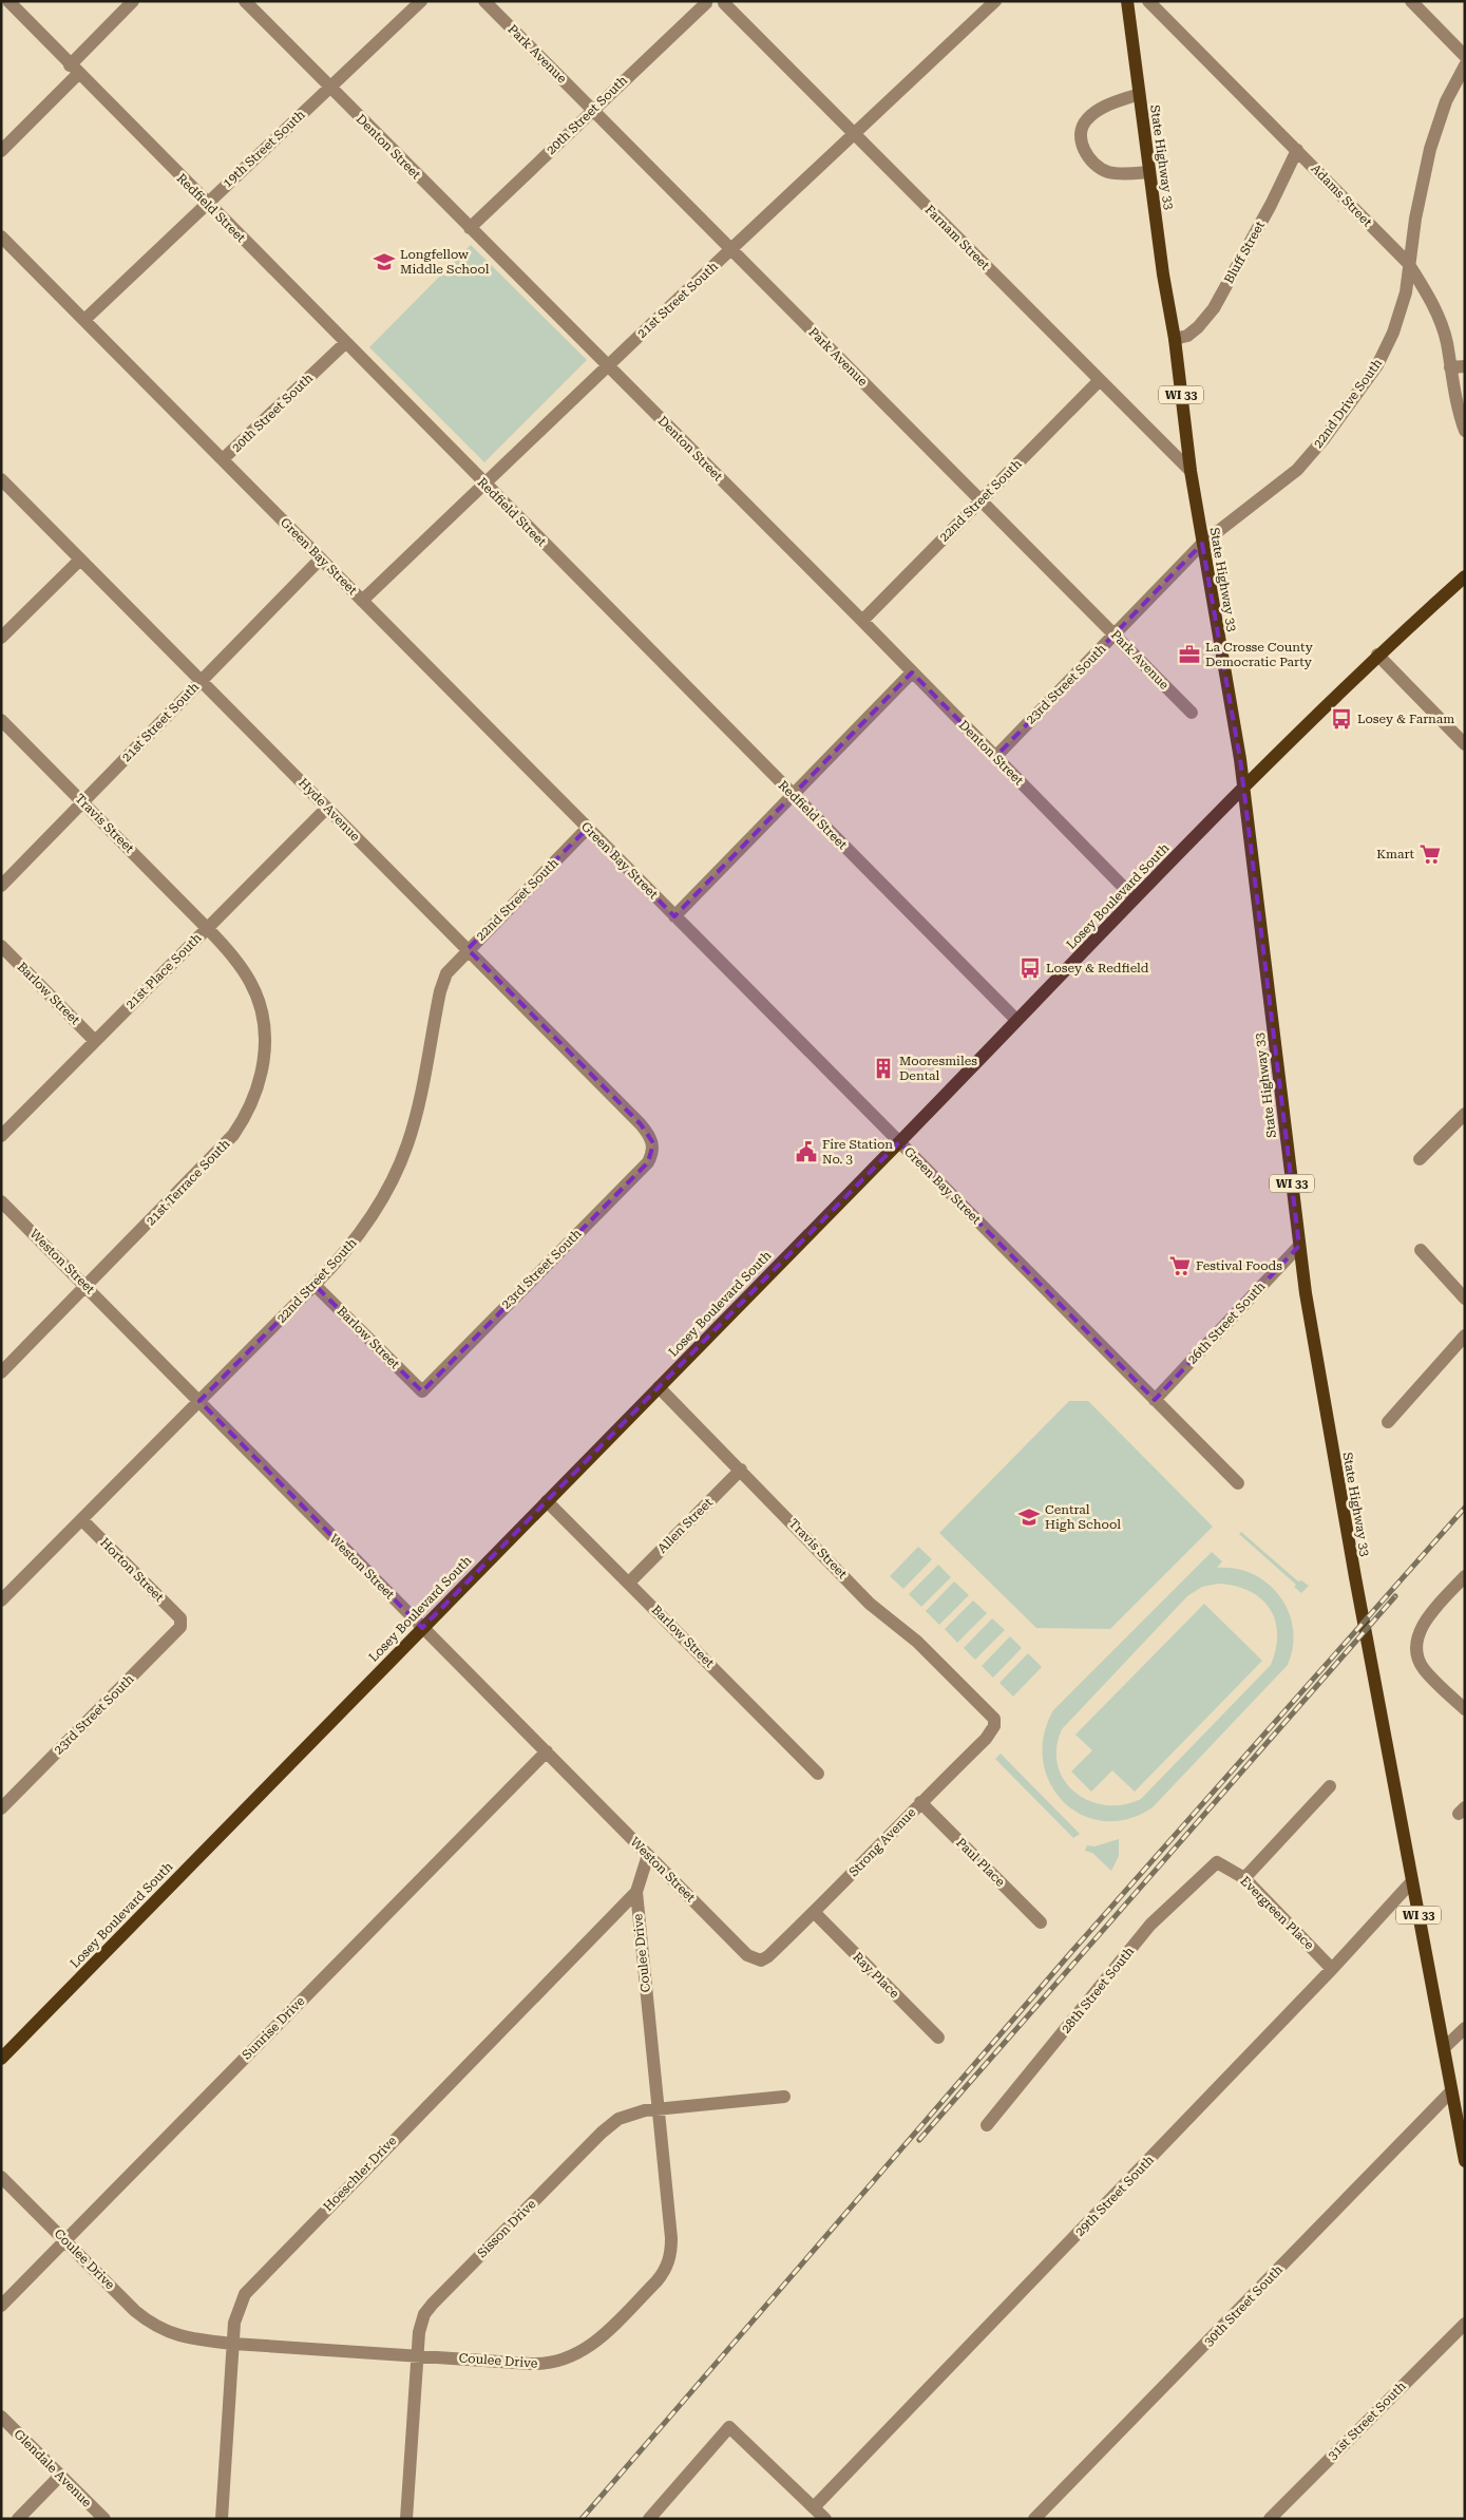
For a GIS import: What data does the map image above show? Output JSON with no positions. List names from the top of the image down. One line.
{"streets":{"main road":["State Highway 33","WI 33","Losey Boulevard South"],"street":["Park Avenue","20th Street South","Denton Street","19th Street South","Adams Street","Redfield Street","Farnam Street","Bluff Street","21st Street South","22nd Drive South","22nd Street South","Green Bay Street","23rd Street South","Hyde Avenue","Travis Street","21st Place South","Barlow Street","21st Terrace South","Weston Street","26th Street South","Allen Street","Horton Street","Strong Avenue","Paul Place","Evergreen Place","Coulee Drive","Ray Place","28th Street South","Sunrise Drive","Hoeschler Drive","29th Street South","Sisson Drive","30th Street South","31st Street South","Glendale Avenue"]},"crossings":[["Park Avenue","20th Street South"],["Park Avenue","21st Street South"],["Park Avenue","22nd Street South"],["Park Avenue","23rd Street South"],["20th Street South","Denton Street"],["20th Street South","Redfield Street"],["20th Street South","Green Bay Street"],["Denton Street","19th Street South"],["Denton Street","21st Street South"],["Denton Street","22nd Street South"],["Denton Street","23rd Street South"],["Denton Street","Losey Boulevard South"],["19th Street South","Redfield Street"],["19th Street South","Green Bay Street"],["State Highway 33","Farnam Street"],["State Highway 33","Bluff Street"],["State Highway 33","22nd Drive South"],["State Highway 33","23rd Street South"],["State Highway 33","Losey Boulevard South"],["State Highway 33","26th Street South"],["State Highway 33","29th Street South"],["State Highway 33","30th Street South"],["Adams Street","Bluff Street"],["Adams Street","22nd Drive South"],["Redfield Street","21st Street South"],["Redfield Street","Losey Boulevard South"],["Farnam Street","21st Street South"],["Farnam Street","22nd Street South"],["21st Street South","Green Bay Street"],["21st Street South","Hyde Avenue"],["21st Street South","Travis Street"],["22nd Drive South","23rd Street South"],["22nd Street South","Green Bay Street"],["22nd Street South","Hyde Avenue"],["22nd Street South","Barlow Street"],["22nd Street South","Weston Street"],["22nd Street South","Horton Street"],["Green Bay Street","Losey Boulevard South"],["Green Bay Street","26th Street South"],["23rd Street South","Hyde Avenue"],["23rd Street South","Barlow Street"],["23rd Street South","Horton Street"],["Hyde Avenue","21st Place South"],["Travis Street","Losey Boulevard South"],["Travis Street","21st Place South"],["Travis Street","21st Terrace South"],["Travis Street","Allen Street"],["Travis Street","Strong Avenue"],["Losey Boulevard South","Barlow Street"],["Losey Boulevard South","Weston Street"],["21st Place South","Barlow Street"],["21st Place South","21st Terrace South"],["Barlow Street","Allen Street"],["21st Terrace South","Weston Street"],["Weston Street","Strong Avenue"],["Weston Street","Coulee Drive"],["Weston Street","Sunrise Drive"],["Strong Avenue","Paul Place"],["Strong Avenue","Ray Place"],["Evergreen Place","28th Street South"],["Evergreen Place","29th Street South"],["Coulee Drive","Sunrise Drive"],["Coulee Drive","Hoeschler Drive"],["Coulee Drive","Sisson Drive"]],"places":{"school or university":["Longfellow Middle School","Central High School"],"office":["La Crosse County Democratic Party"],"bus stop":["Losey & Farnam","Losey & Redfield"],"supermarket":["Kmart","Festival Foods"],"building":["Mooresmiles Dental"],"public building":["Fire Station No. 3"]}}
